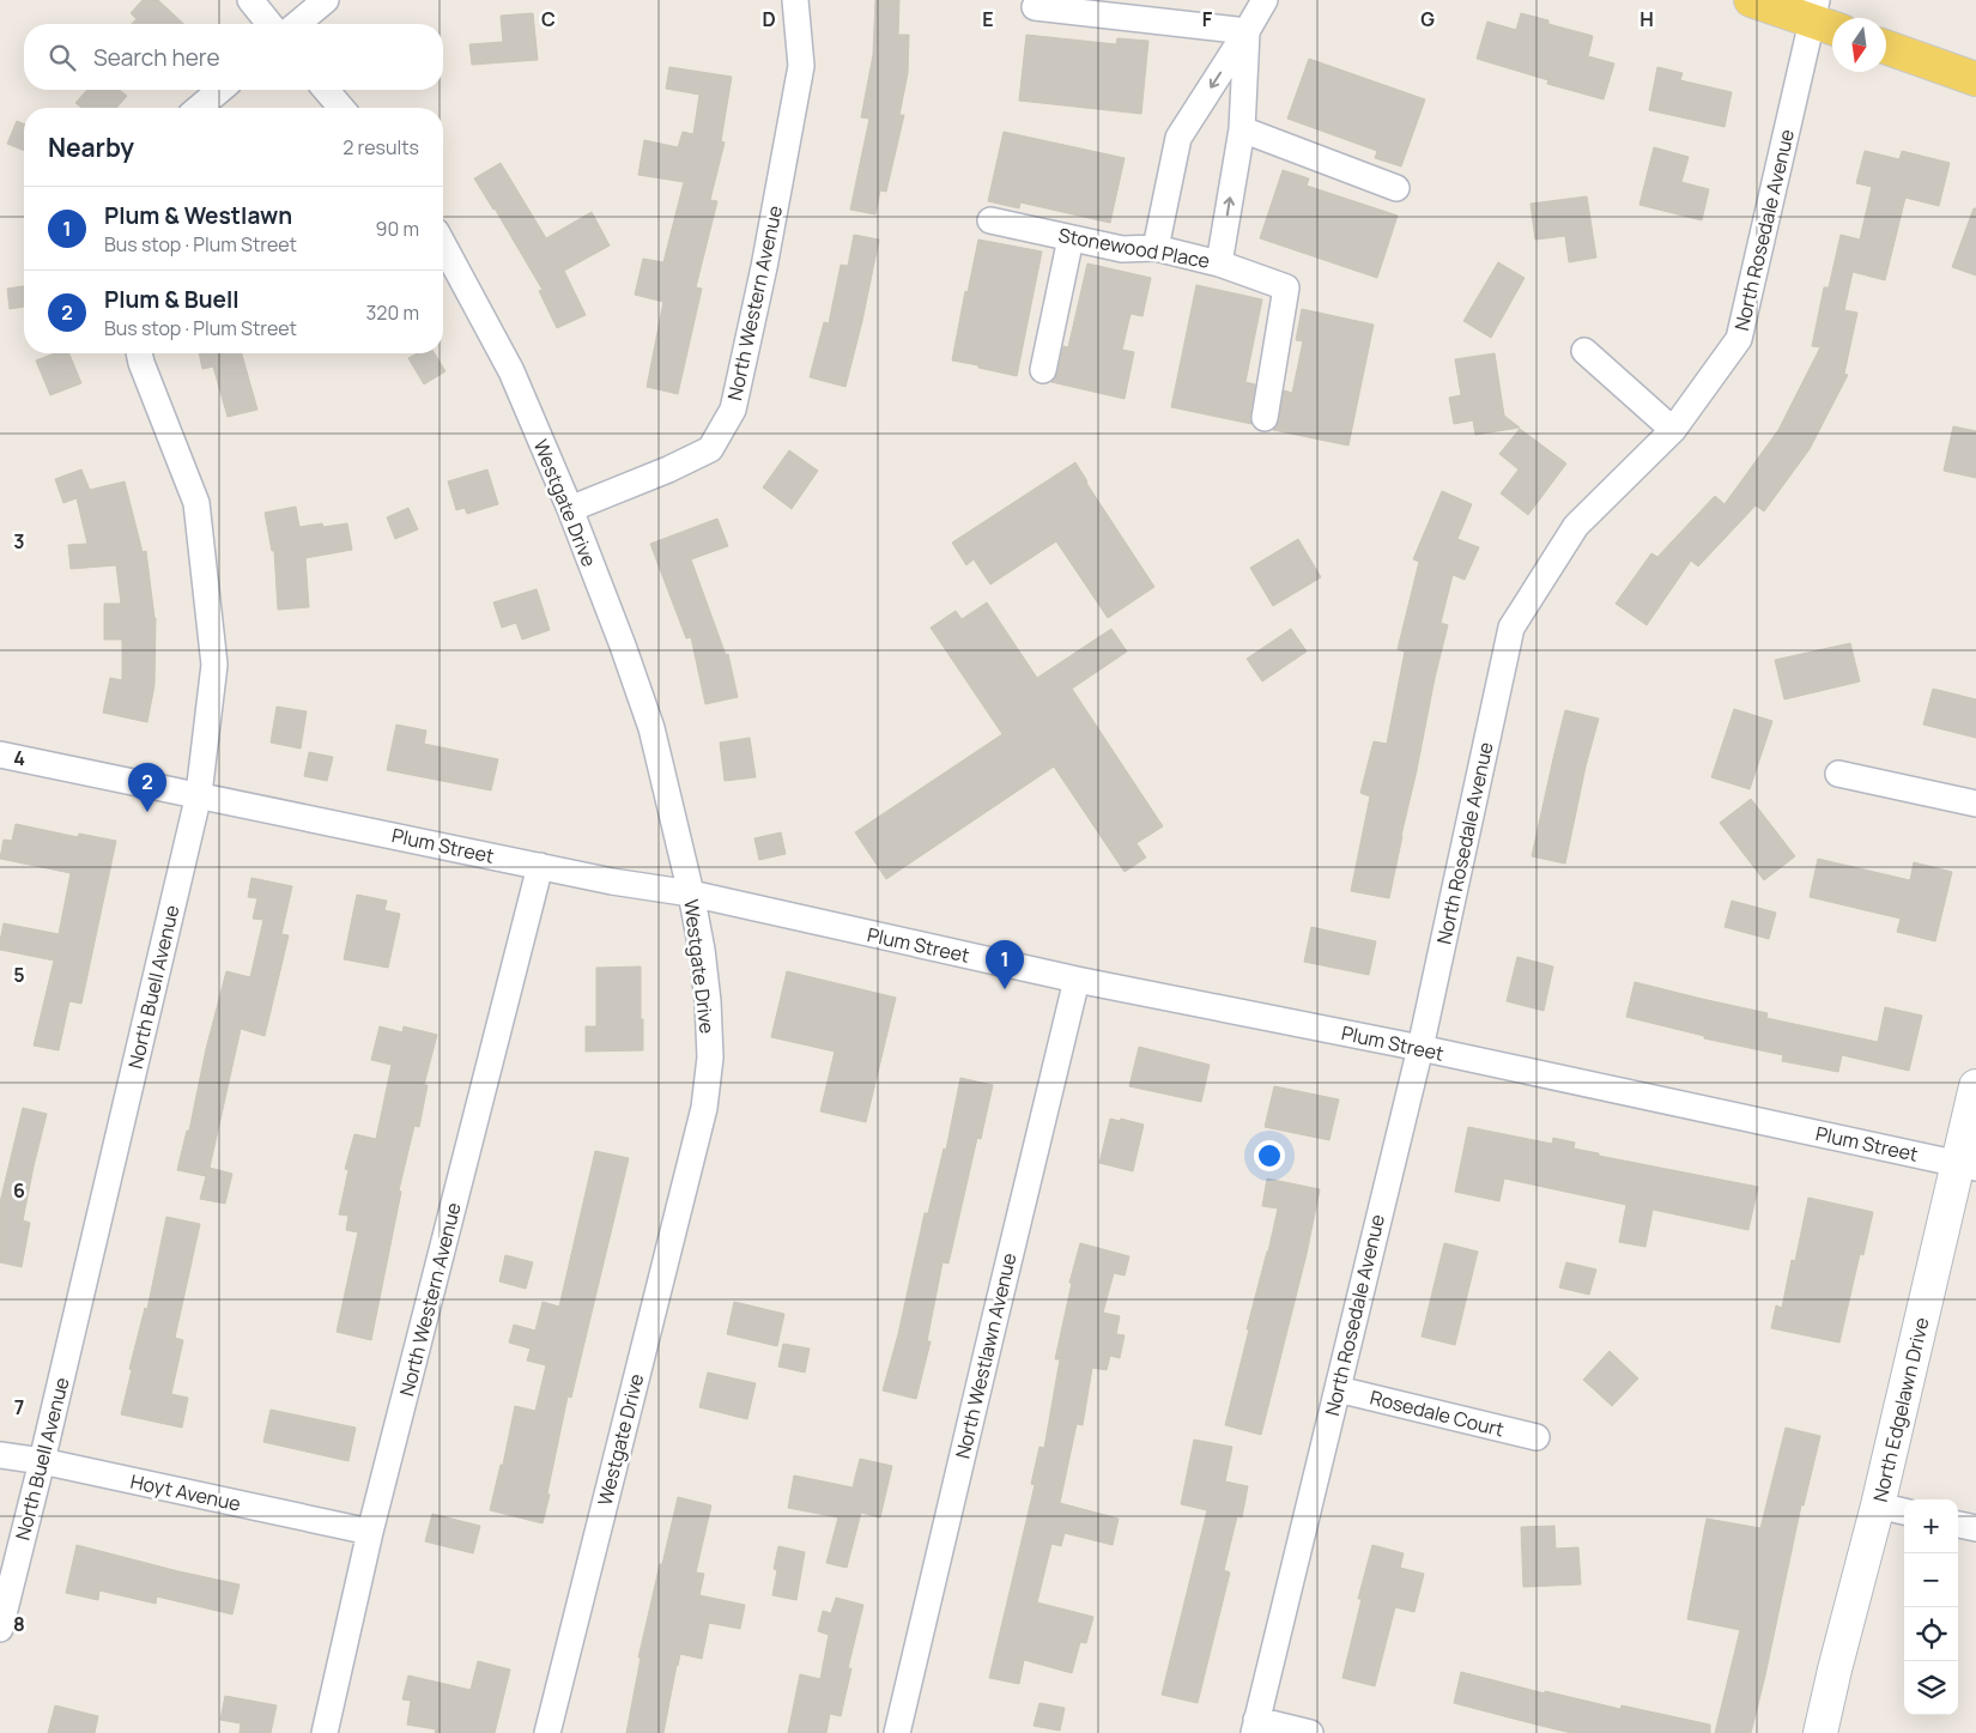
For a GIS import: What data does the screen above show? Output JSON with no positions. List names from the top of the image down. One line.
{"streets":{"street":["North Rosedale Avenue","Stonewood Place","North Western Avenue","Westgate Drive","Plum Street","North Buell Avenue","North Westlawn Avenue","North Edgelawn Drive","Rosedale Court","Hoyt Avenue"]},"crossings":[["North Rosedale Avenue","Plum Street"],["North Rosedale Avenue","Rosedale Court"],["North Western Avenue","Westgate Drive"],["North Western Avenue","Plum Street"],["North Western Avenue","Hoyt Avenue"],["Westgate Drive","Plum Street"],["Plum Street","North Buell Avenue"],["Plum Street","North Westlawn Avenue"],["Plum Street","North Edgelawn Drive"],["North Buell Avenue","Hoyt Avenue"]],"north":"bottom","page":{"search":"Search here","heading":["Nearby","2 results"],"list":[{"mark":"1","name":"Plum & Westlawn","note":"Bus stop · Plum Street","value":"90 m"},{"mark":"2","name":"Plum & Buell","note":"Bus stop · Plum Street","value":"320 m"}],"pins":["2","1"],"map_buttons":["+","−"]},"grid":{"columns":["C","D","E","F","G","H"],"rows":["3","4","5","6","7","8"]}}
